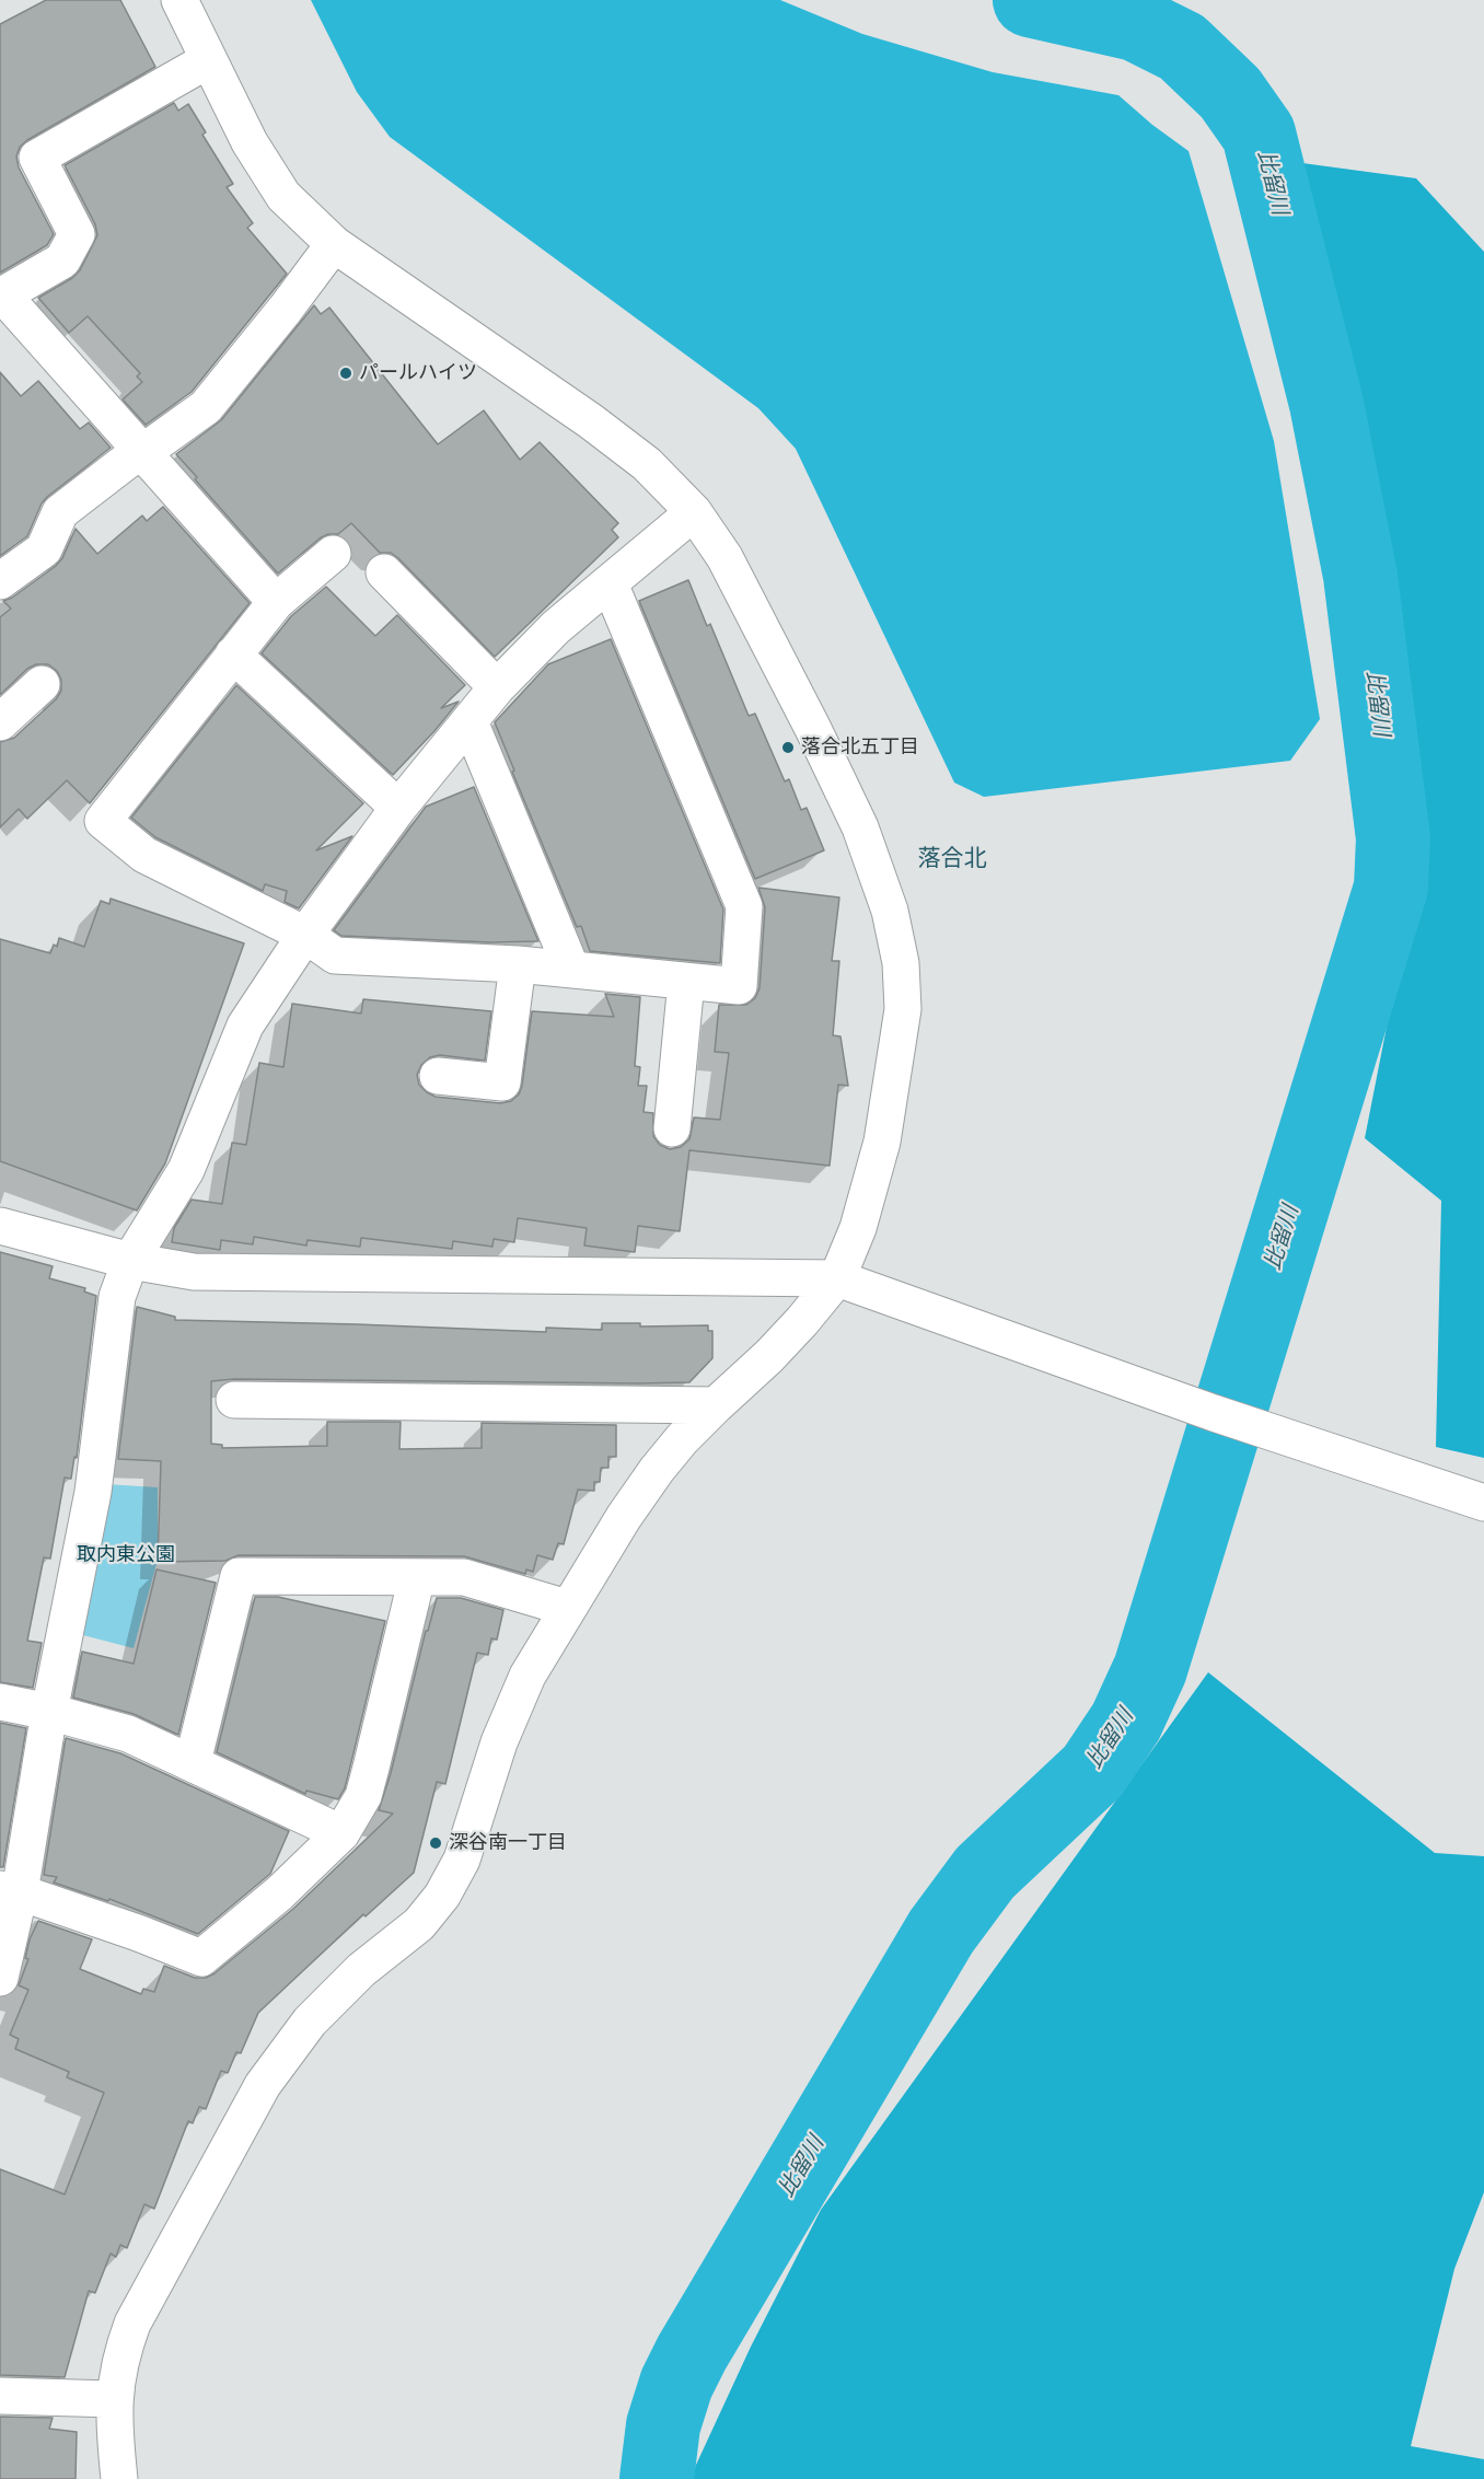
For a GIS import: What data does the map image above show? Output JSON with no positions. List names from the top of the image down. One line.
{"districts":["落合北"],"water":["比留川"],"parks":["取内東公園"],"places":["パールハイツ","落合北五丁目","深谷南一丁目"]}
